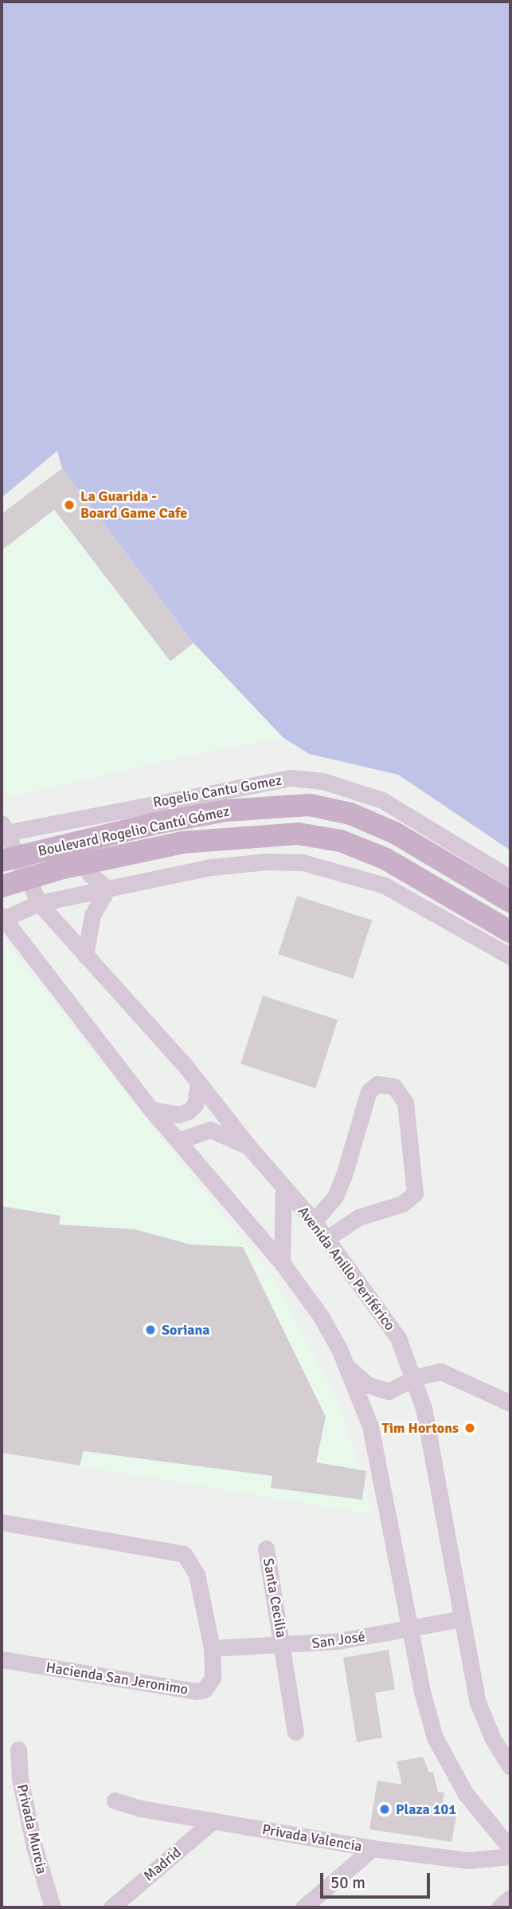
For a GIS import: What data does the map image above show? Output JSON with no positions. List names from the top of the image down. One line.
{"streets":{"main road":["Boulevard Rogelio Cantú Gómez"],"street":["Rogelio Cantu Gomez","Avenida Anillo Periférico","Santa Cecilia","San José","Hacienda San Jeronimo","Privada Murcia","Privada Valencia","Madrid"]},"crossings":[["Rogelio Cantu Gomez","Avenida Anillo Periférico"],["Avenida Anillo Periférico","San José"],["Santa Cecilia","San José"],["San José","Hacienda San Jeronimo"],["Privada Valencia","Madrid"]],"places":["La Guarida - Board Game Cafe","Soriana","Tim Hortons","Plaza 101"],"scale_bar":"50 m"}
